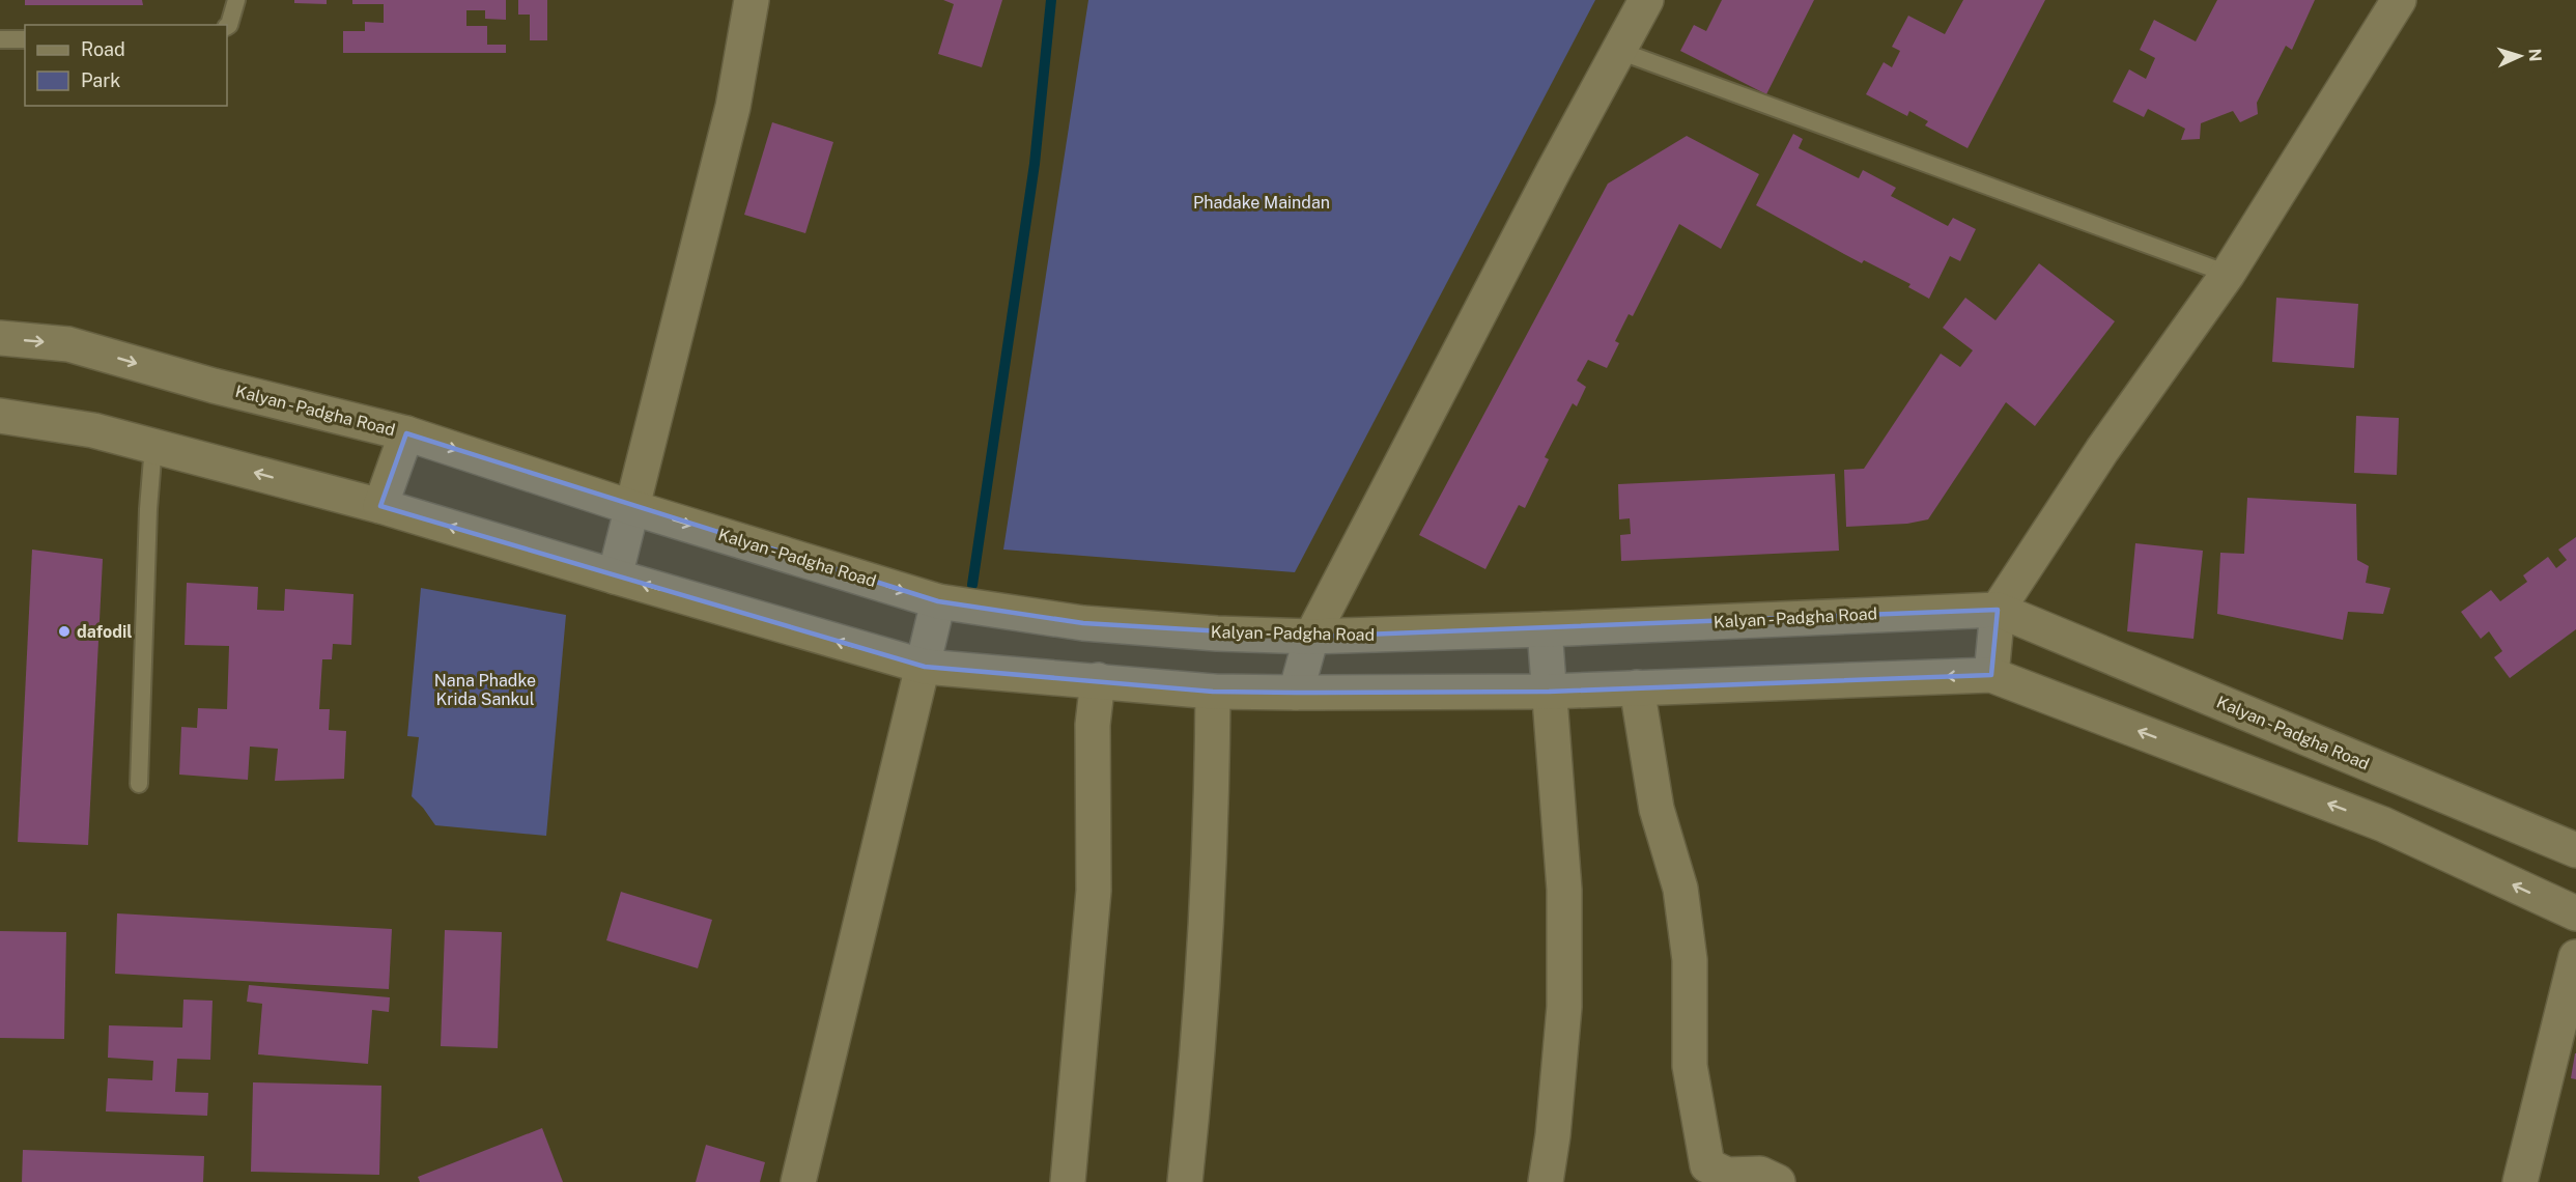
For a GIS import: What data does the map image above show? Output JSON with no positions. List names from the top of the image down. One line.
{"streets":{"main road":["Kalyan - Padgha Road"]},"parks":["Phadake Maindan","Nana Phadke Krida Sankul"],"places":["dafodil"],"legend":["Road","Park"],"north":"right"}
